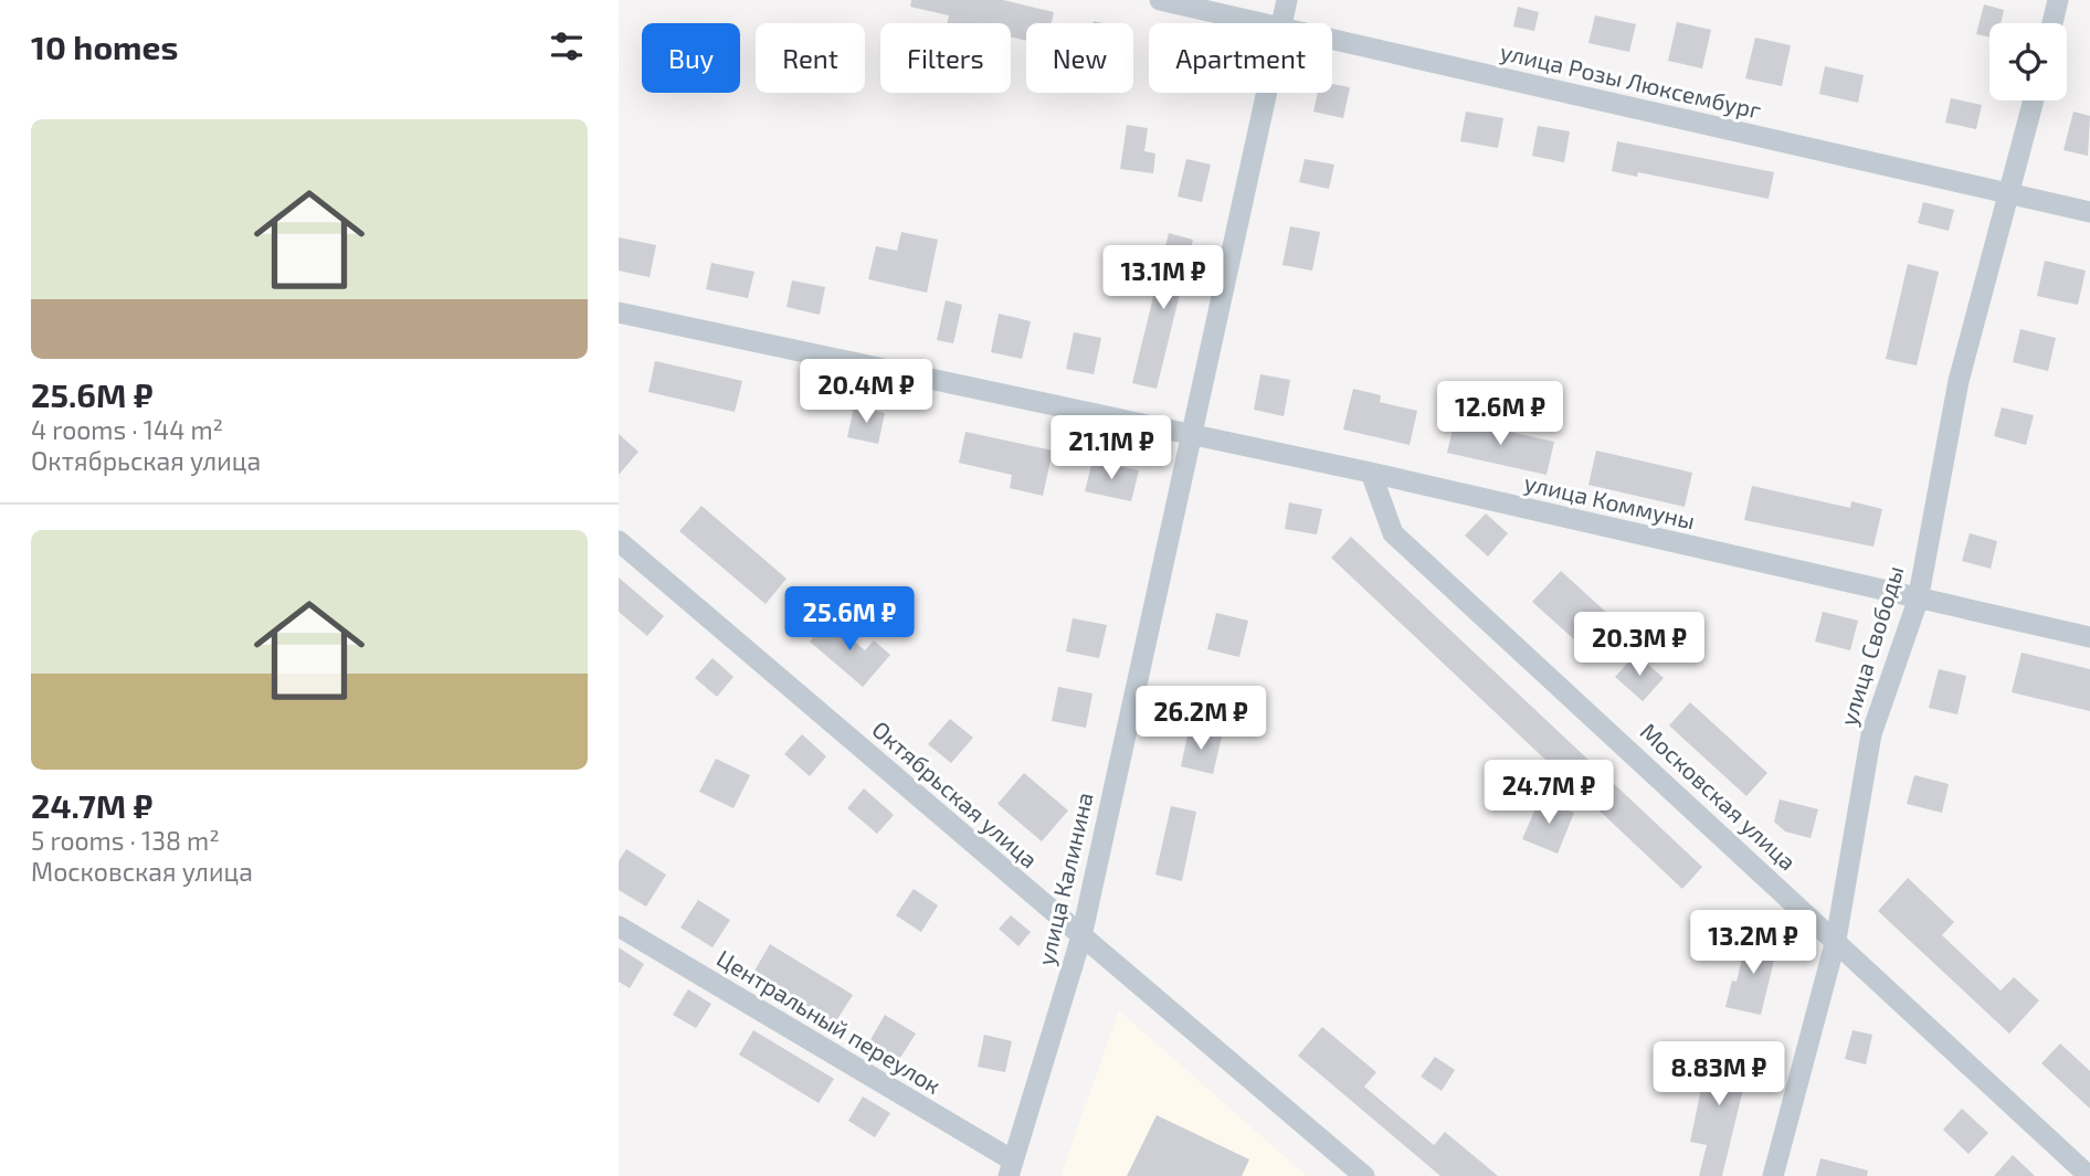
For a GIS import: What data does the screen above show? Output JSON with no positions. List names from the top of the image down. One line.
{"streets":{"street":["улица Розы Люксембург","улица Коммуны","улица Свободы","Октябрьская улица","Московская улица","улица Калинина","Центральный переулок"]},"crossings":[["улица Розы Люксембург","улица Свободы"],["улица Коммуны","улица Свободы"],["улица Коммуны","Московская улица"],["улица Коммуны","улица Калинина"],["улица Свободы","Московская улица"],["Октябрьская улица","улица Калинина"],["улица Калинина","Центральный переулок"]],"page":{"heading":"10 homes","chip":["Buy","Rent","Filters","New","Apartment"],"list":[{"name":"25.6M ₽","note":"4 rooms · 144 m² · Октябрьская улица"},{"name":"24.7M ₽","note":"5 rooms · 138 m² · Московская улица"}],"price":["13.1M ₽","20.4M ₽","12.6M ₽","21.1M ₽","25.6M ₽","20.3M ₽","26.2M ₽","24.7M ₽","13.2M ₽","8.83M ₽"]}}
